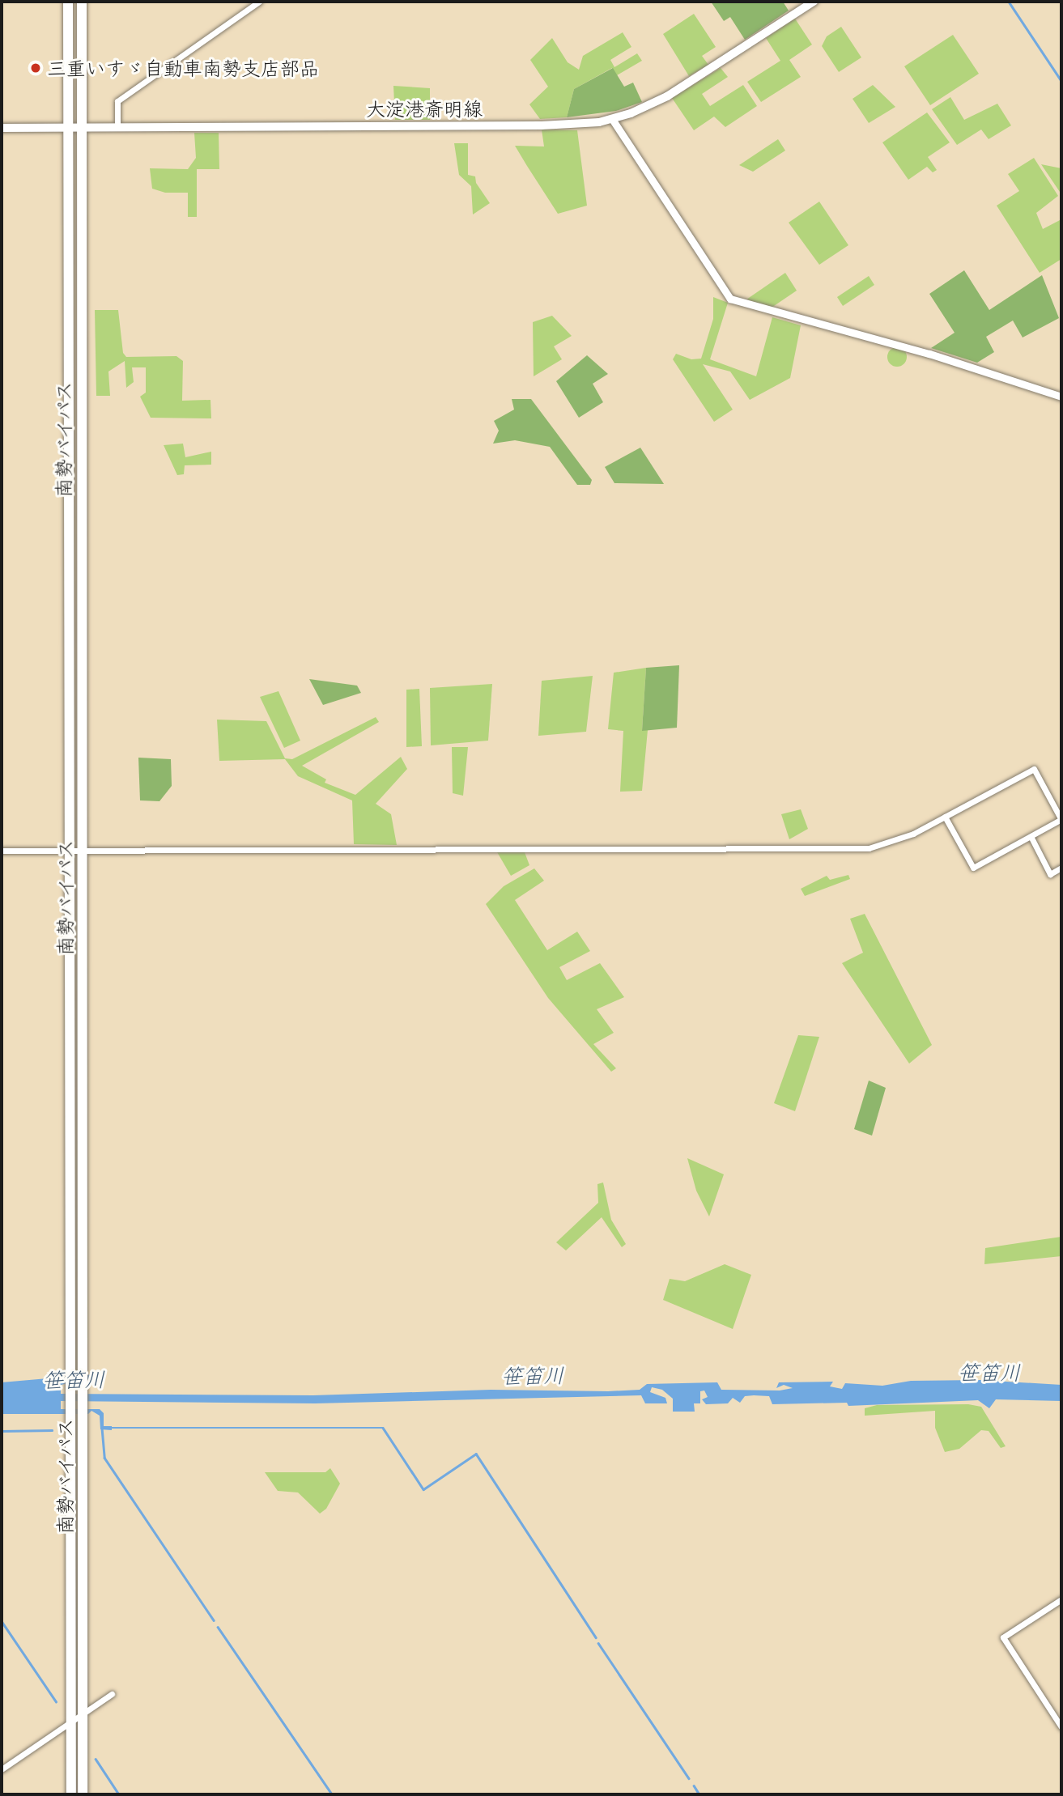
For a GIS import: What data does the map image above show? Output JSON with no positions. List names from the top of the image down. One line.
{"streets":{"highway":["南勢バイパス"],"main road":["大淀港斎明線"]},"crossings":[["大淀港斎明線","南勢バイパス"]],"water":["笹笛川"],"places":["三重いすゞ自動車南勢支店部品"]}
